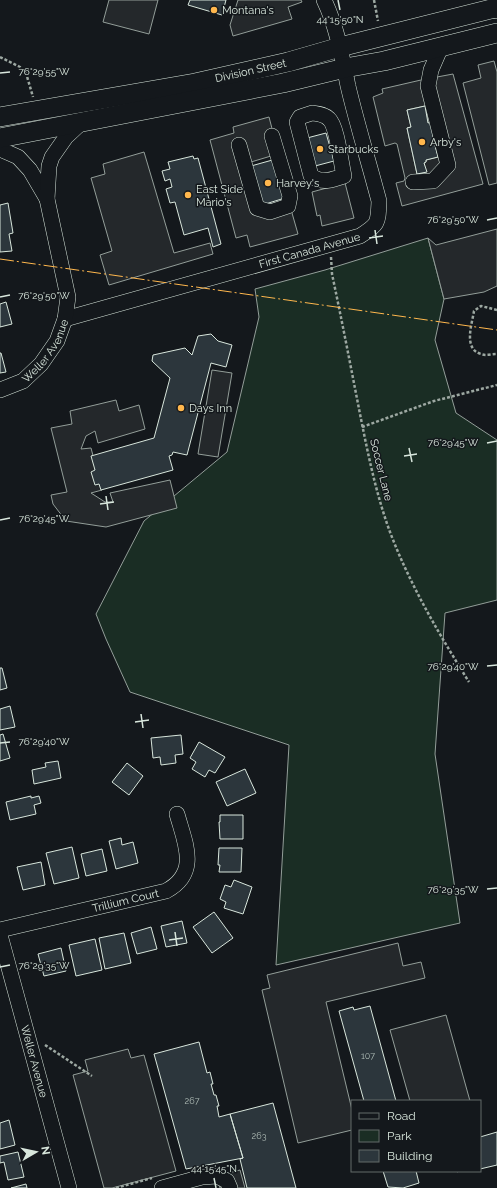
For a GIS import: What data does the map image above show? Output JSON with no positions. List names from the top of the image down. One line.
{"streets":{"main road":["Division Street"],"street":["First Canada Avenue","Weller Avenue","Trillium Court"],"path":["Soccer Lane"]},"crossings":[["Division Street","First Canada Avenue"],["Division Street","Weller Avenue"],["First Canada Avenue","Weller Avenue"],["First Canada Avenue","Soccer Lane"]],"places":["Montana's","Arby's","Starbucks","Harvey's","East Side Mario's","Days Inn"],"house_numbers":["107","267","263"],"legend":["Road","Park","Building"],"north":"right","coordinates":["44°15'50\"N","76°29'55\"W","76°29'50\"W","76°29'45\"W","76°29'40\"W","76°29'35\"W","44°15'45\"N"]}
